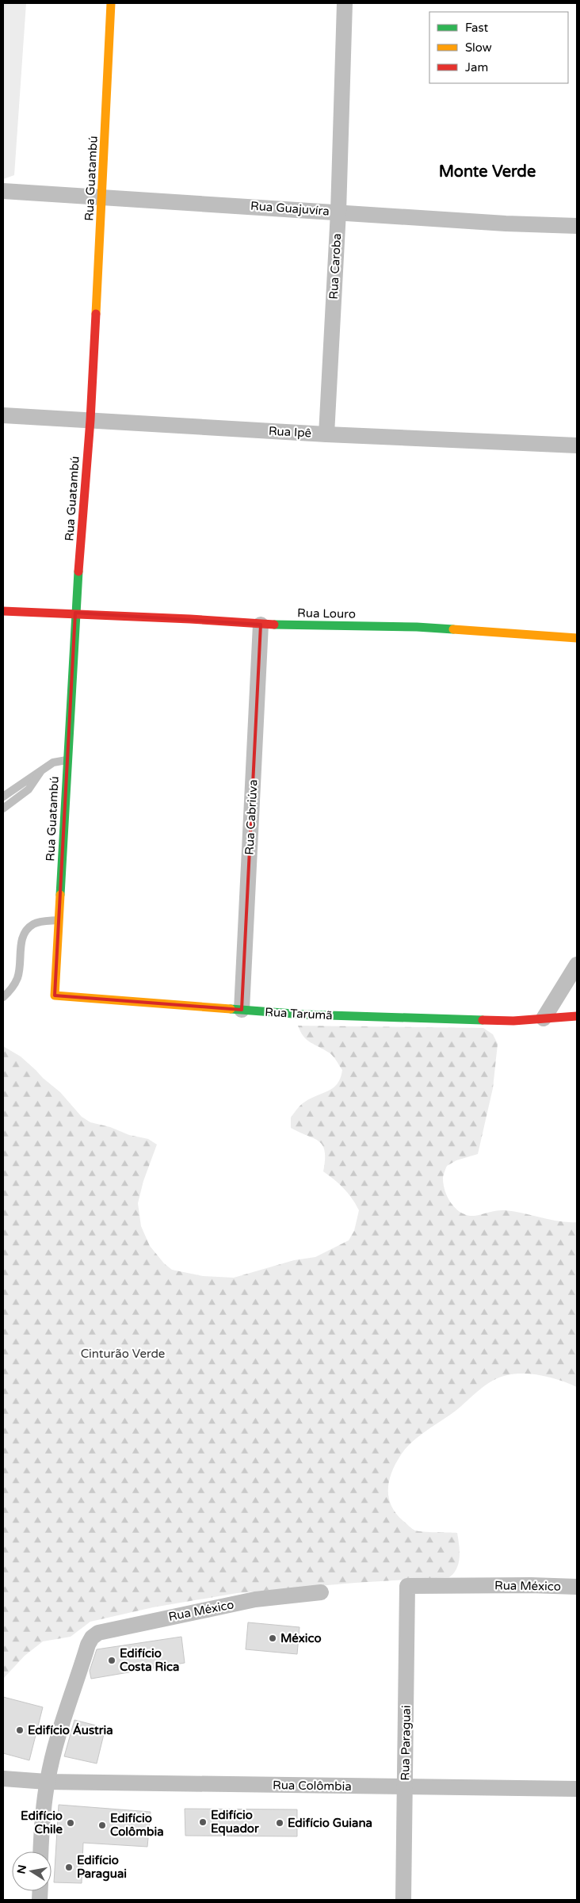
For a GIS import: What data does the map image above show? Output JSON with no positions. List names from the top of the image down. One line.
{"streets":{"street":["Rua Guatambú","Rua Guajuvíra","Rua Caroba","Rua Ipê","Rua Louro","Rua Cabriúva","Rua Tarumã","Rua México","Rua Paraguai","Rua Colômbia"]},"crossings":[["Rua Guatambú","Rua Guajuvíra"],["Rua Guatambú","Rua Ipê"],["Rua Guatambú","Rua Louro"],["Rua Guatambú","Rua Tarumã"],["Rua Guajuvíra","Rua Caroba"],["Rua Caroba","Rua Ipê"],["Rua Louro","Rua Cabriúva"],["Rua Cabriúva","Rua Tarumã"],["Rua México","Rua Paraguai"],["Rua México","Rua Colômbia"],["Rua Paraguai","Rua Colômbia"]],"districts":["Monte Verde"],"parks":["Cinturão Verde"],"places":["México","Edifício Costa Rica","Edifício Áustria","Edifício Equador","Edifício Chile","Edifício Guiana","Edifício Colômbia","Edifício Paraguai"],"legend":["Fast","Slow","Jam"],"north":"left"}
